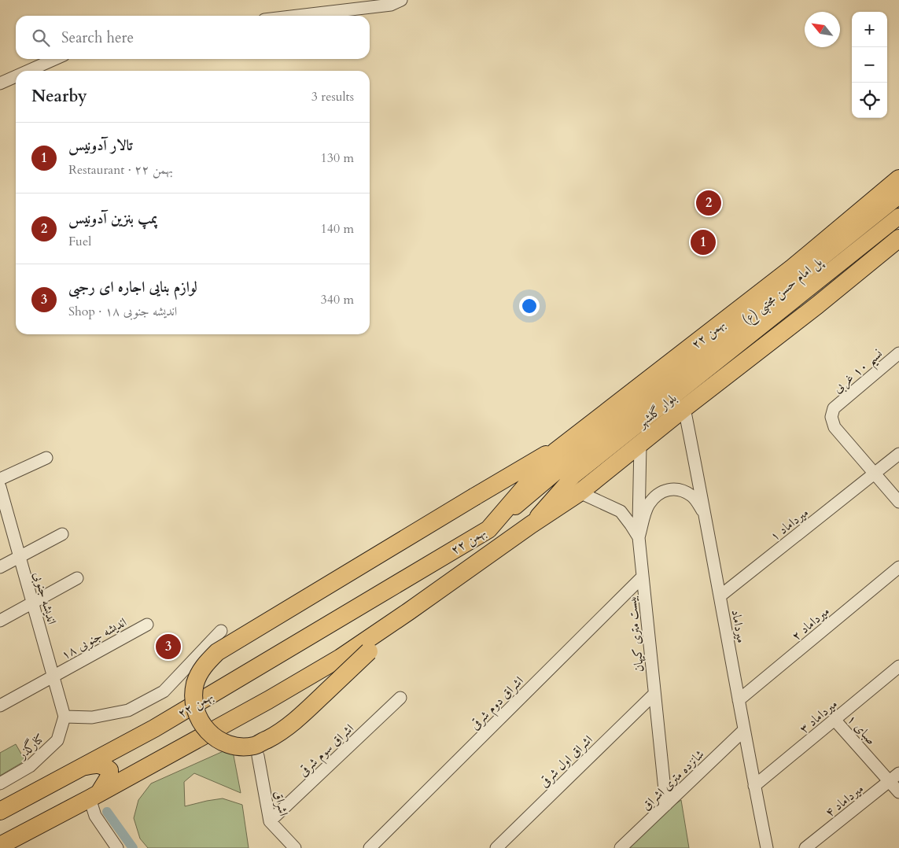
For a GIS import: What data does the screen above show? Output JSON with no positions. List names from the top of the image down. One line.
{"streets":{"highway":["۲۲ بهمن"],"main road":["پل امام حسن مجتبی (ع)","بلوار گلشهر"],"street":["نسیم ۱۰ غربی","میرداماد ۱","اندیشه جنوبی","میرداماد ۲","میرداماد","بیست متری کیهان","اندیشه جنوبی ۱۸","اشراق دوم شرقی","میرداماد ۳","صبای ۱","کنارگذر","اشراق سوم شرقی","اشراق اول شرقی","شانزده متری اشراق","میرداماد ۴","اشراق"]},"crossings":[["پل امام حسن مجتبی (ع)","۲۲ بهمن"],["پل امام حسن مجتبی (ع)","بلوار گلشهر"],["۲۲ بهمن","بلوار گلشهر"],["۲۲ بهمن","میرداماد"],["۲۲ بهمن","بیست متری کیهان"],["نسیم ۱۰ غربی","میرداماد ۱"],["میرداماد ۱","میرداماد"],["اندیشه جنوبی","اندیشه جنوبی ۱۸"],["اندیشه جنوبی","کنارگذر"],["میرداماد ۲","میرداماد"],["میرداماد","میرداماد ۳"],["میرداماد","شانزده متری اشراق"],["بیست متری کیهان","اشراق دوم شرقی"],["بیست متری کیهان","اشراق اول شرقی"],["بیست متری کیهان","شانزده متری اشراق"],["میرداماد ۳","صبای ۱"],["صبای ۱","میرداماد ۴"],["اشراق سوم شرقی","اشراق"]],"north":"top left","page":{"map_buttons":["+","−"],"search":"Search here","heading":["Nearby","3 results"],"list":[{"mark":"1","name":"تالار آدونیس","note":"Restaurant · ۲۲ بهمن","value":"130 m"},{"mark":"2","name":"پمپ بنزین آدونیس","note":"Fuel","value":"140 m"},{"mark":"3","name":"لوازم بنایی اجاره ای رجبی","note":"Shop · اندیشه جنوبی ۱۸","value":"340 m"}],"pins":["2","1","3"]}}
